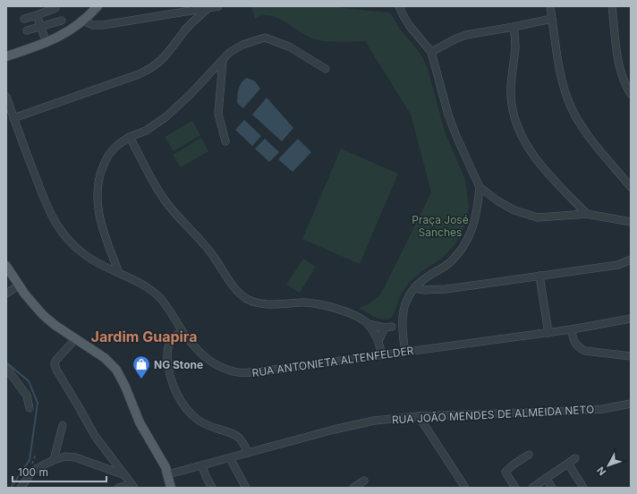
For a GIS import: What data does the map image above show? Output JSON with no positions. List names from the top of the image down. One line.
{"streets":{"street":["RUA ANTONIETA ALTENFELDER","RUA JOÃO MENDES DE ALMEIDA NETO"]},"districts":["Jardim Guapira"],"parks":["Praça José Sanches"],"places":{"shop":["NG Stone"]},"scale_bar":"100 m","north":"bottom left"}
